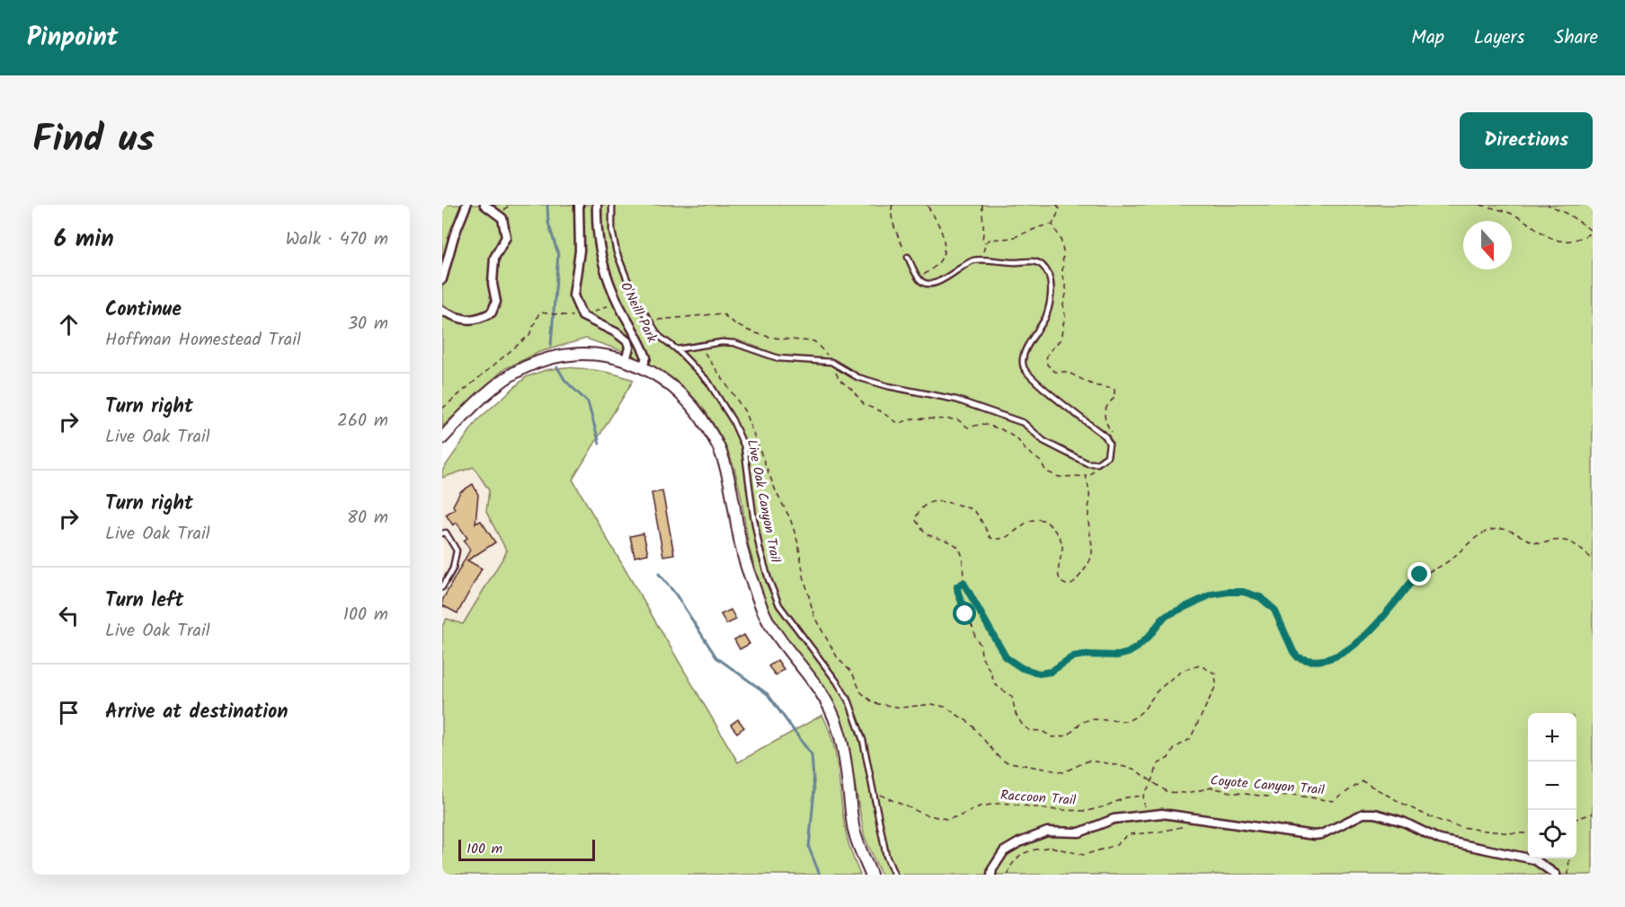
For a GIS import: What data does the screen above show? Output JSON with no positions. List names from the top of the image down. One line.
{"streets":{"street":["O'Neill Park"],"lane":["Live Oak Canyon Trail"],"path":["Coyote Canyon Trail","Raccoon Trail"]},"crossings":[["Live Oak Canyon Trail","Raccoon Trail"]],"scale_bar":"100 m","north":"bottom","page":{"header":"Pinpoint","nav":["Map","Layers","Share"],"title":"Find us","buttons":"Directions","heading":["6 min","Walk · 470 m"],"list":[["Continue","Hoffman Homestead Trail","30 m"],["Turn right","Live Oak Trail","260 m"],["Turn right","Live Oak Trail","80 m"],["Turn left","Live Oak Trail","100 m"],"Arrive at destination"],"map_buttons":["+","−"],"scale":"100 m"}}
